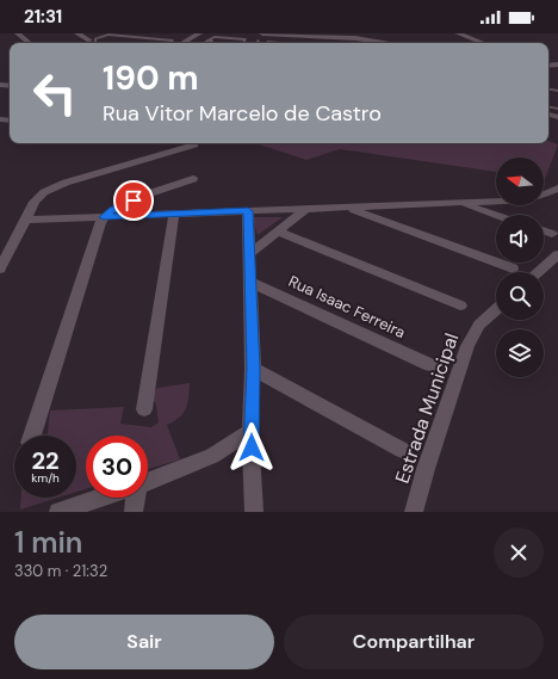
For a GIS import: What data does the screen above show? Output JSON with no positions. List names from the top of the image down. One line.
{"streets":{"street":["Rua Isaac Ferreira","Estrada Municipal"]},"north":"left","page":{"status":"21:31","turn":["190 m","Rua Vitor Marcelo de Castro"],"speed":"22 km/h","limit":"30","heading":["1 min","330 m · 21:32"],"buttons":["Sair","Compartilhar"]}}
